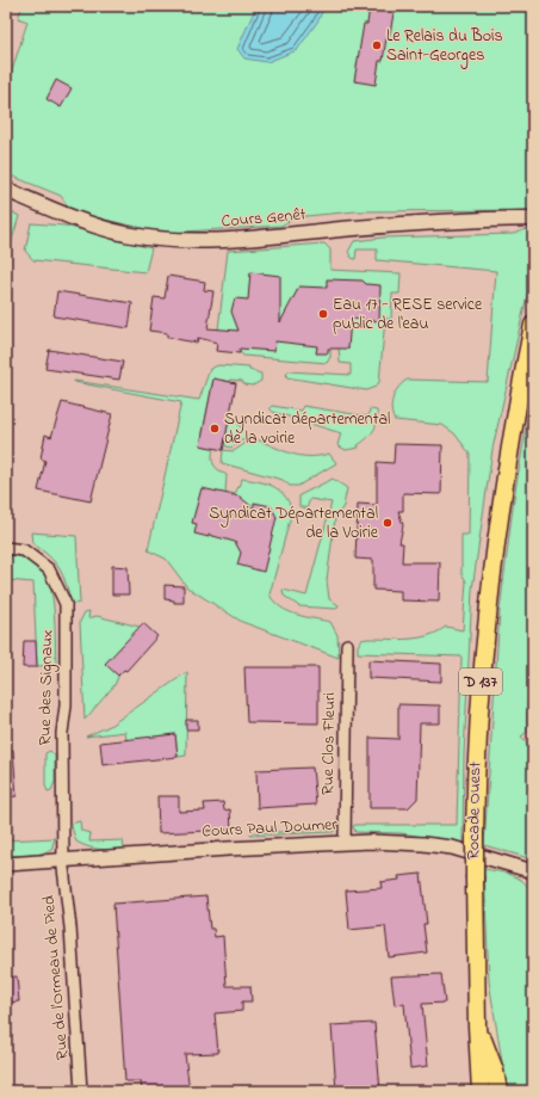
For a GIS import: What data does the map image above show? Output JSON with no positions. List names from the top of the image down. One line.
{"streets":{"main road":["Cours Genêt","D 137","Rocade Ouest"],"street":["Rue des Signaux","Rue Clos Fleuri","Cours Paul Doumer","Rue de l'Ormeau de Pied"]},"crossings":[["D 137","Rocade Ouest"],["Rue des Signaux","Cours Paul Doumer"],["Rue des Signaux","Rue de l'Ormeau de Pied"],["Rue Clos Fleuri","Cours Paul Doumer"],["Cours Paul Doumer","Rue de l'Ormeau de Pied"]],"places":["Le Relais du Bois Saint-Georges","Eau 17 - RESE service public de l'eau","Syndicat départemental de la voirie","Syndicat Départemental de la Voirie"]}
